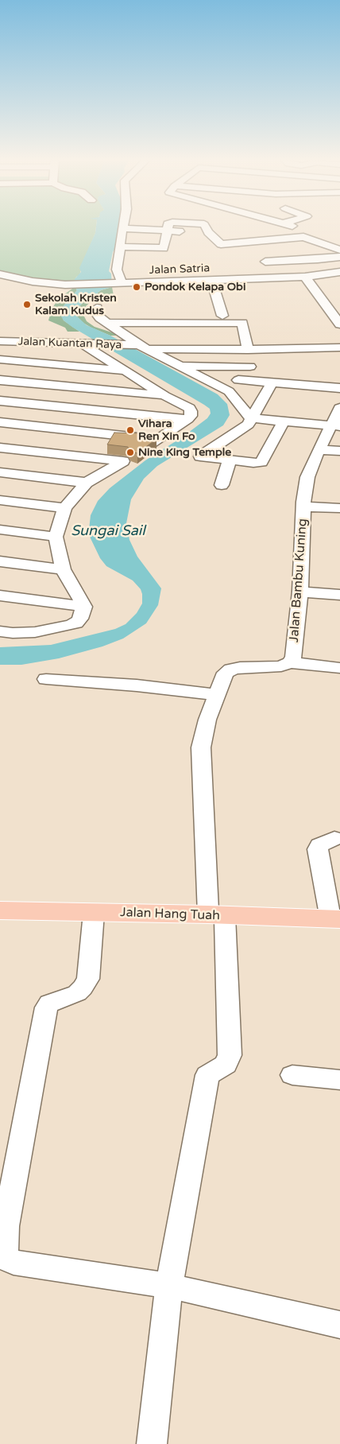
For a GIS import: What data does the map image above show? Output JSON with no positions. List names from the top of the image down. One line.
{"streets":{"main road":["Jalan Hang Tuah"],"street":["Jalan Satria","Jalan Kuantan Raya","Jalan Bambu Kuning"]},"water":["Sungai Sail"],"places":["Pondok Kelapa Obi","Sekolah Kristen Kalam Kudus","Vihara Ren Xin Fo","Nine King Temple"]}
